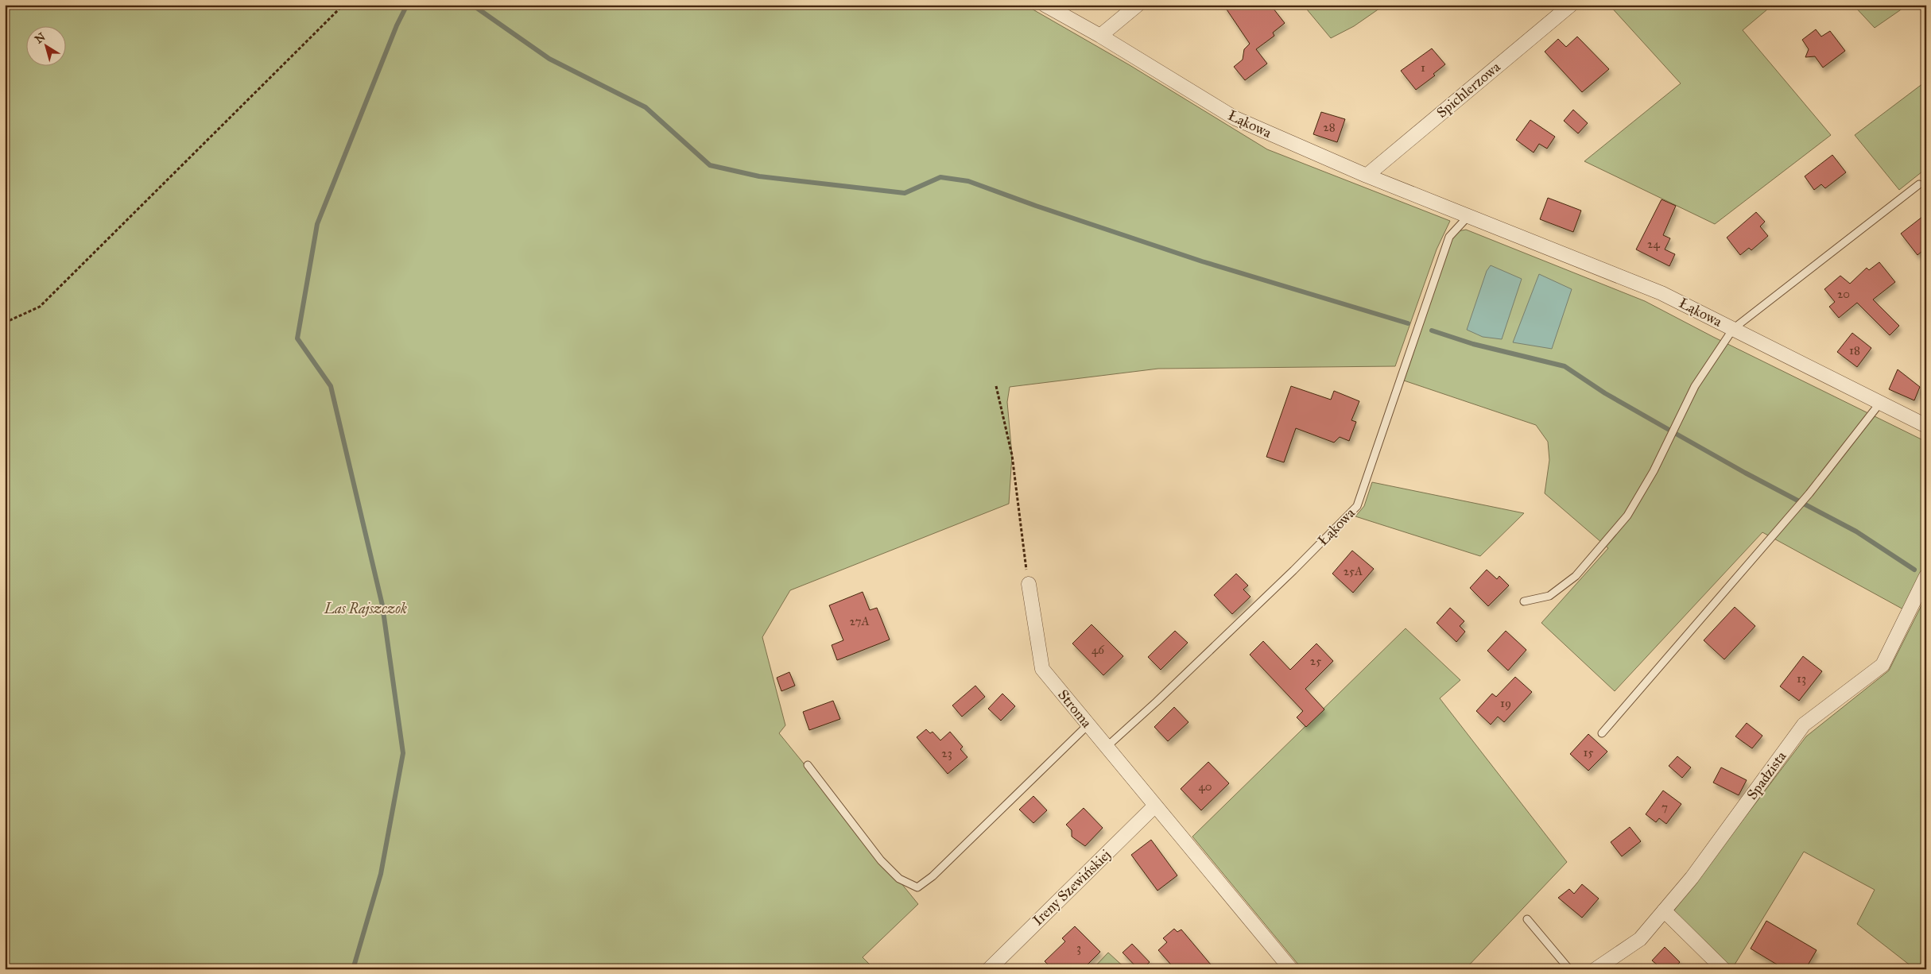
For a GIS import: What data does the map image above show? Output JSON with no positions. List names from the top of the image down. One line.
{"streets":{"street":["Spichlerzowa","Łąkowa","Stroma","Spadzista","Ireny Szewińskiej"]},"crossings":[["Spichlerzowa","Łąkowa"],["Łąkowa","Stroma"],["Stroma","Ireny Szewińskiej"]],"parks":["Las Rajszczok"],"house_numbers":["1","28","24","20","18","25A","27A","46","25","13","19","15","23","40","7","3"],"north":"top left"}
